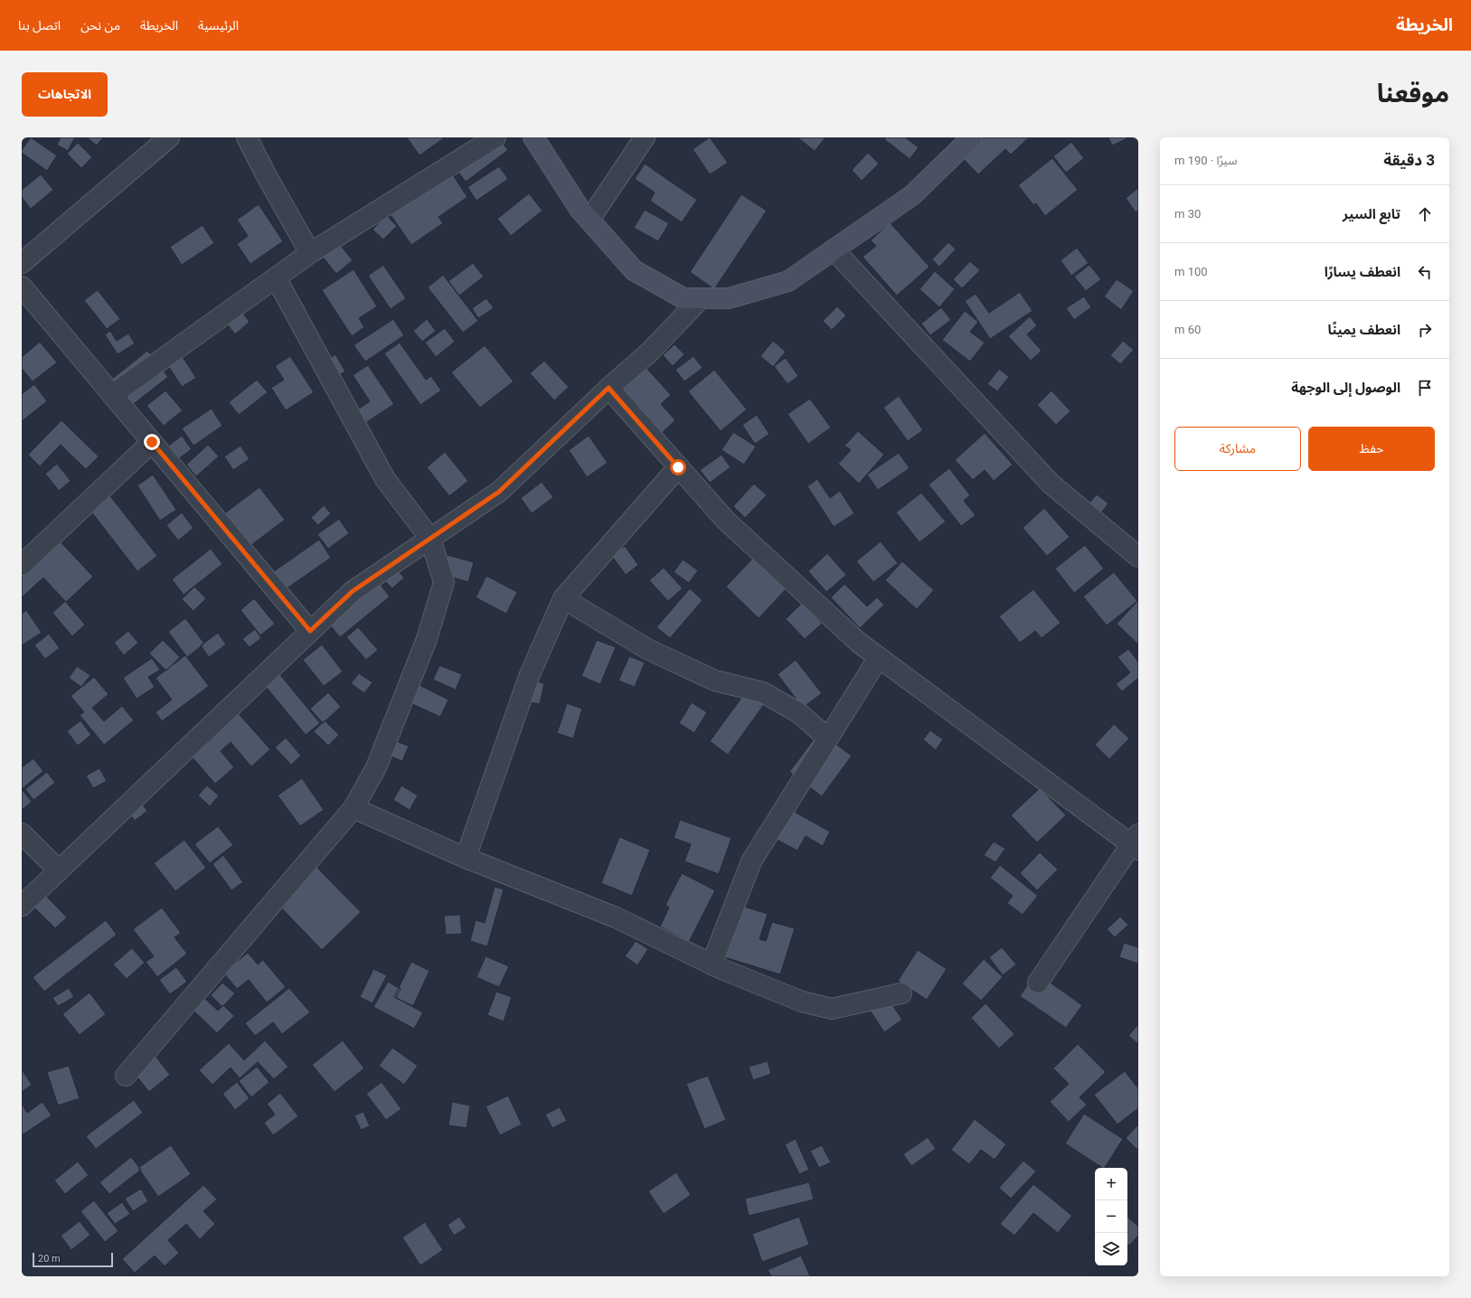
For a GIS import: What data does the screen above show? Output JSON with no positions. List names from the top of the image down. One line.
{"scale_bar":"20 m","page":{"header":"الخريطة","nav":["الرئيسية","الخريطة","من نحن","اتصل بنا"],"title":"موقعنا","buttons":["الاتجاهات",["حفظ","مشاركة"]],"heading":["3 دقيقة","سيرًا · 190 m"],"list":[["تابع السير","30 m"],["انعطف يسارًا","100 m"],["انعطف يمينًا","60 m"],"الوصول إلى الوجهة"],"map_buttons":["+","−"],"scale":"20 m"}}
